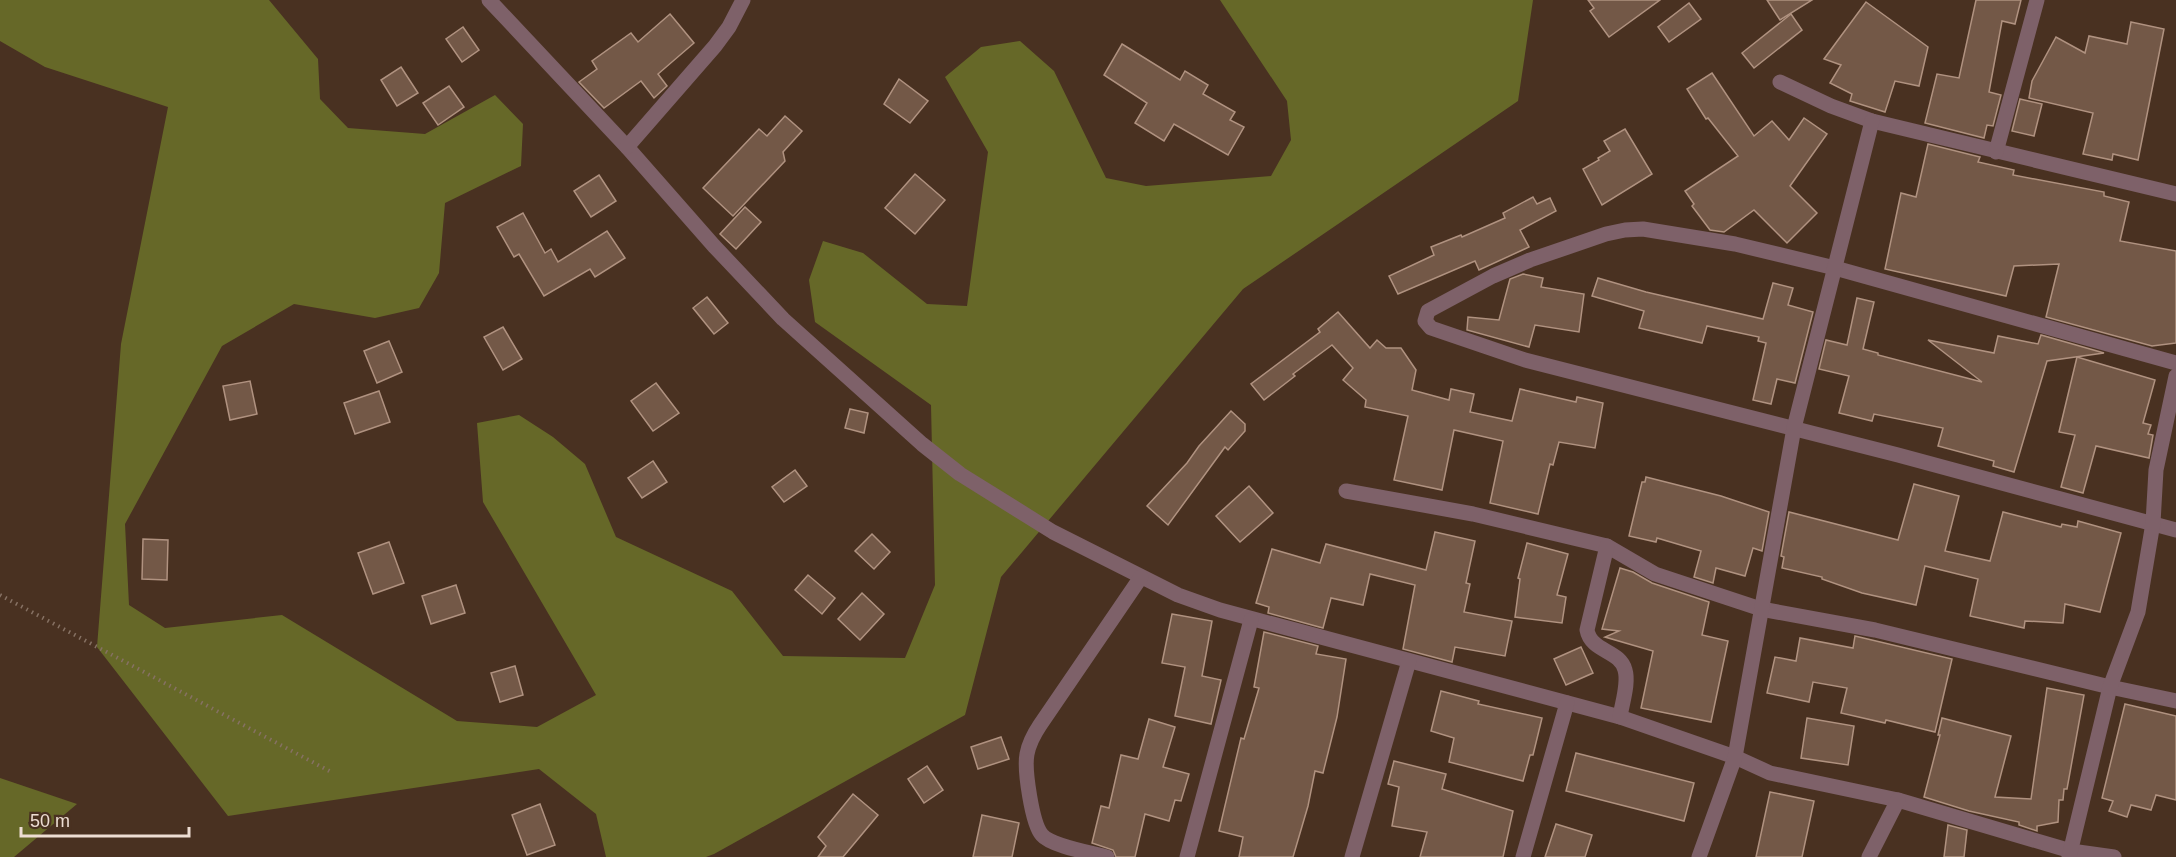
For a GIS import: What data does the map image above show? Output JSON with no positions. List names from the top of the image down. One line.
{"scale_bar":"50 m"}
